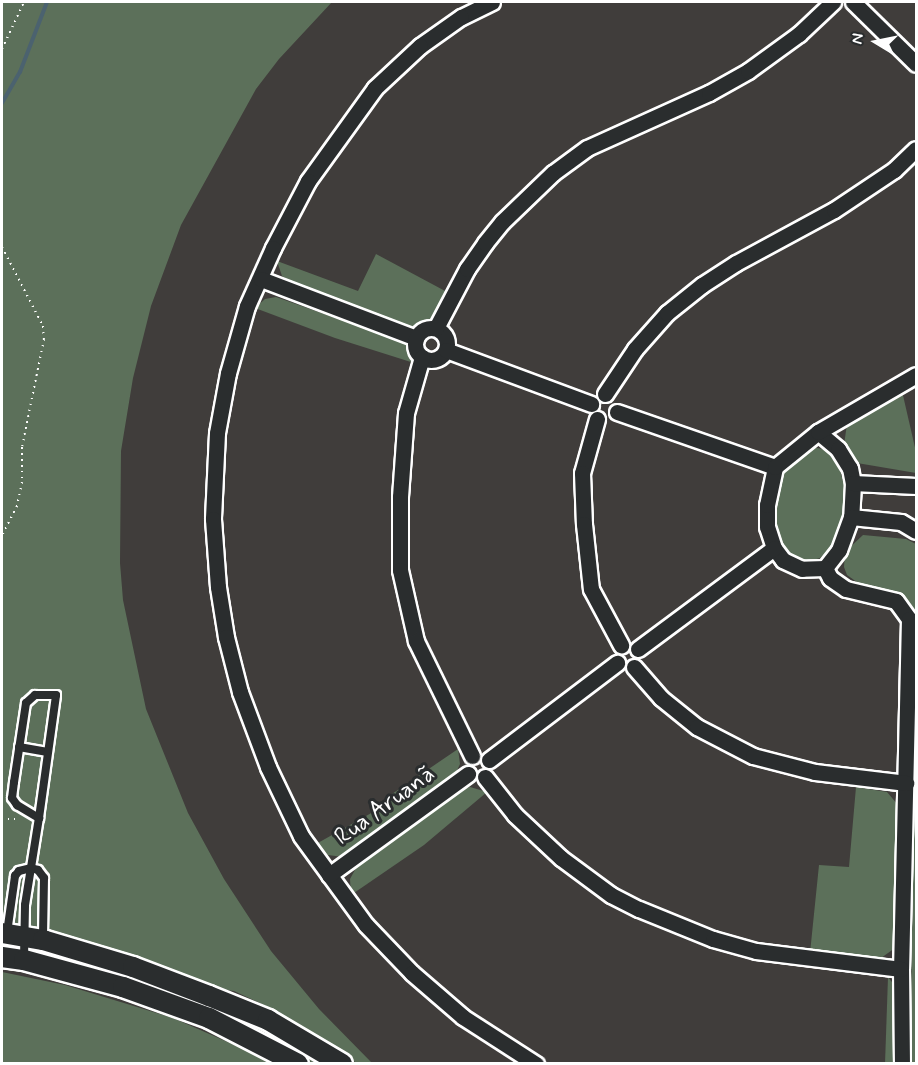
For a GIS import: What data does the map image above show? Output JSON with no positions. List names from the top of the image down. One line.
{"streets":{"street":["Rua Aruanã"]},"north":"left"}
